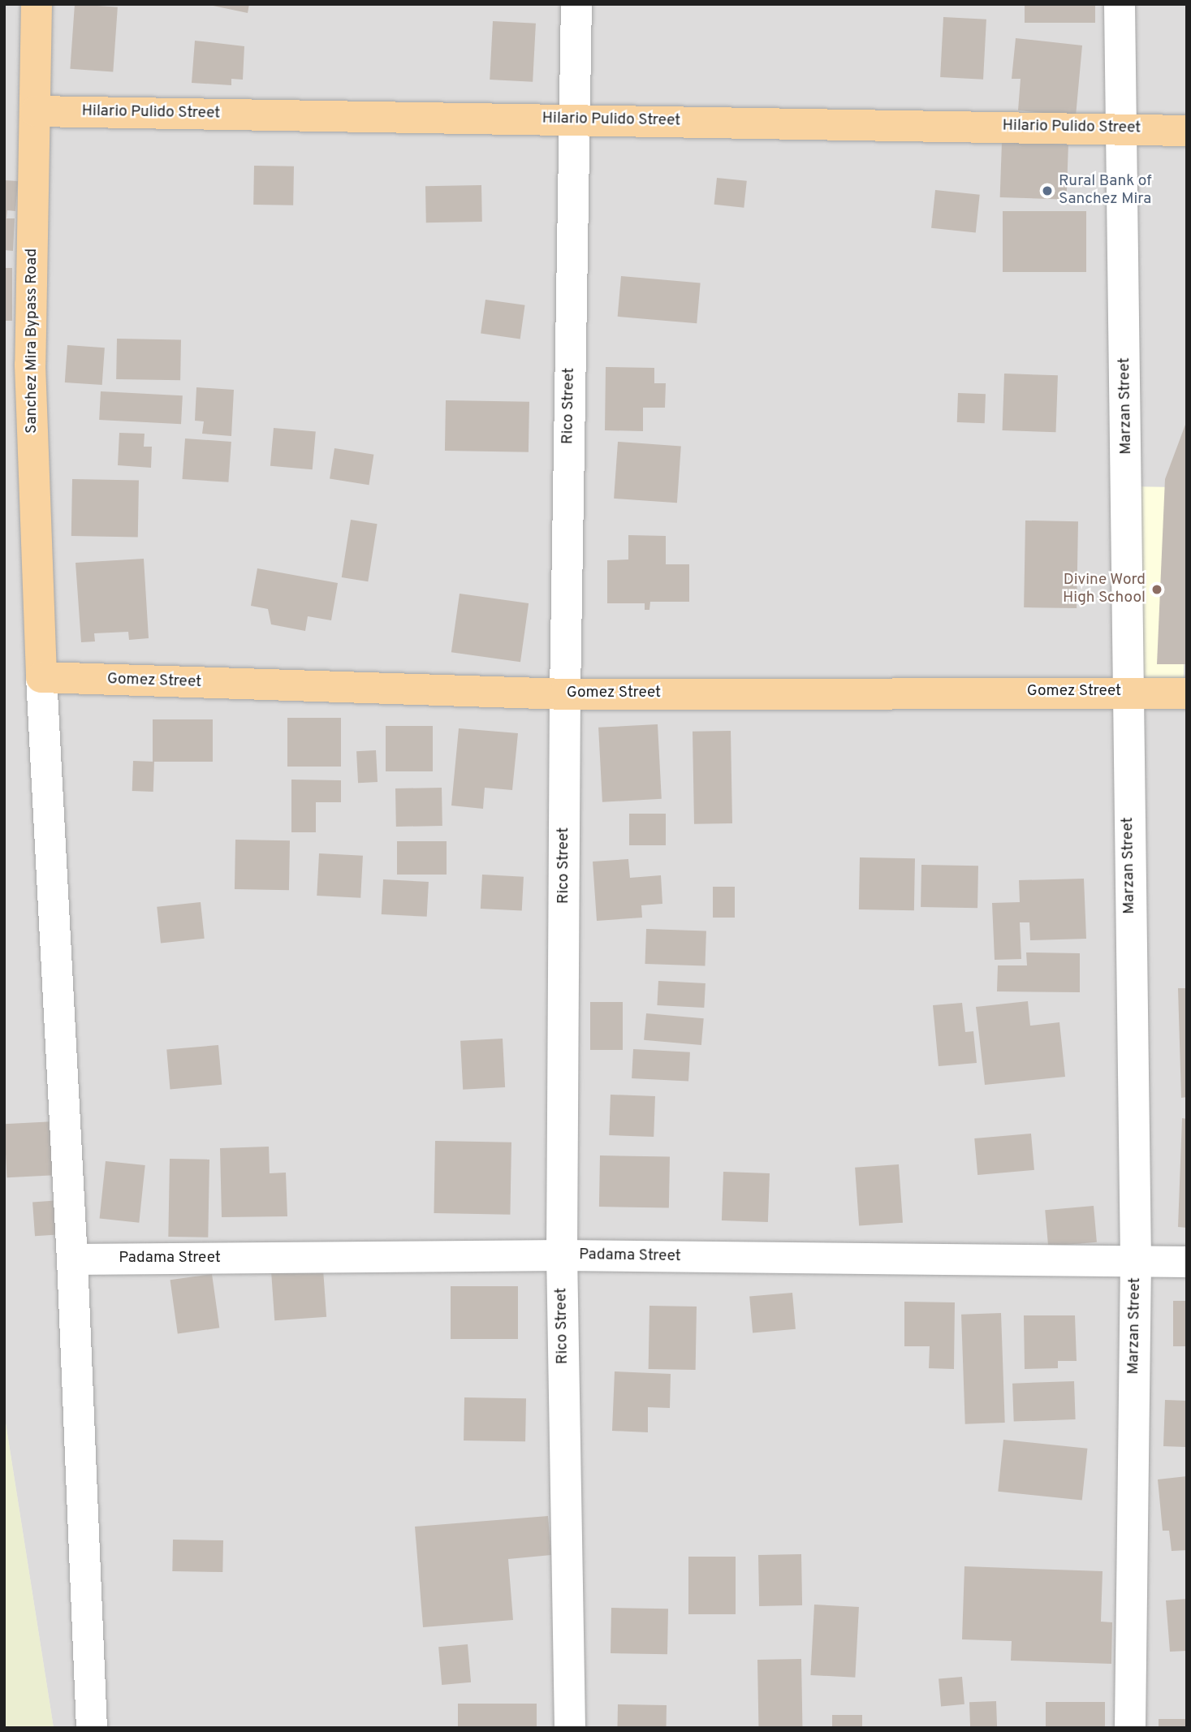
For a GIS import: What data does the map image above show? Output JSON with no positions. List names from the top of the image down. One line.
{"streets":{"main road":["Hilario Pulido Street","Sanchez Mira Bypass Road","Gomez Street"],"street":["Rico Street","Marzan Street","Padama Street"]},"crossings":[["Hilario Pulido Street","Sanchez Mira Bypass Road"],["Hilario Pulido Street","Rico Street"],["Hilario Pulido Street","Marzan Street"],["Sanchez Mira Bypass Road","Gomez Street"],["Rico Street","Gomez Street"],["Rico Street","Padama Street"],["Marzan Street","Gomez Street"],["Marzan Street","Padama Street"]],"places":["Rural Bank of Sanchez Mira","Divine Word High School"]}
